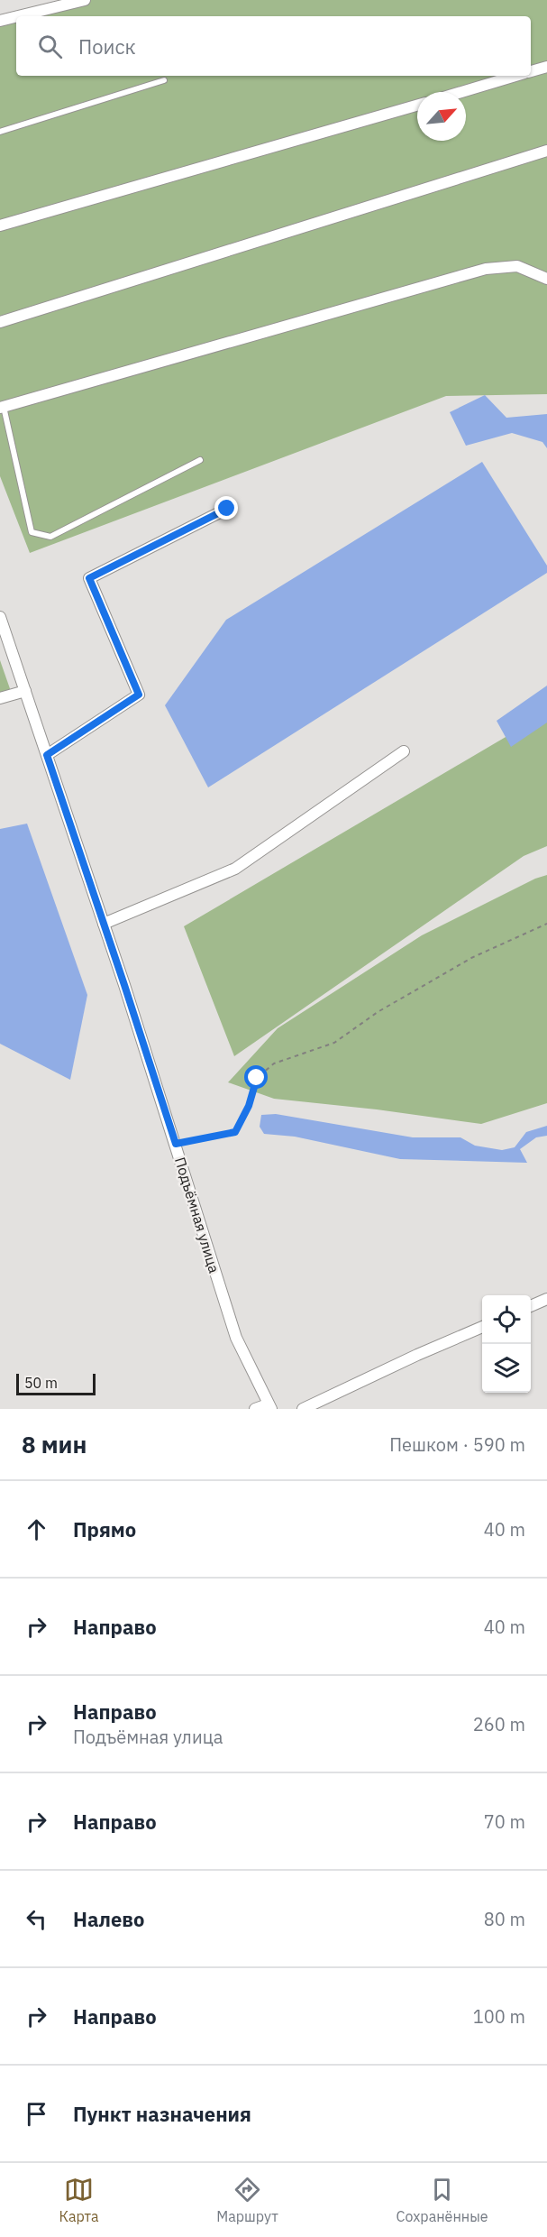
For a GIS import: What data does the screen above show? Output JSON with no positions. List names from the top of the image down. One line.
{"streets":{"street":["Подъёмная улица"]},"scale_bar":"50 m","north":"top right","page":{"search":"Поиск","scale":"50 m","heading":["8 мин","Пешком · 590 m"],"list":[["Прямо","40 m"],["Направо","40 m"],["Направо","Подъёмная улица","260 m"],["Направо","70 m"],["Налево","80 m"],["Направо","100 m"],"Пункт назначения"],"nav":["Карта","Маршрут","Сохранённые"]}}
